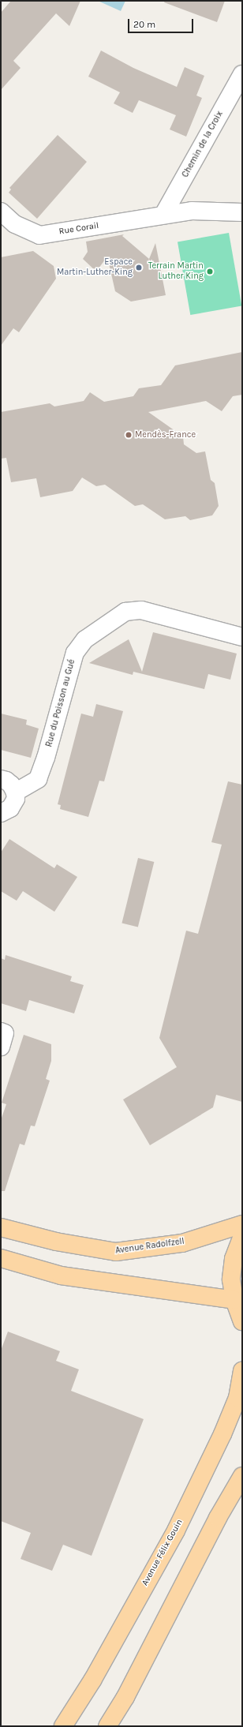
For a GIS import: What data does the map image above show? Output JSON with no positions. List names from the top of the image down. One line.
{"streets":{"main road":["Avenue Radolfzell","Avenue Félix Gouin"],"street":["Chemin de la Croix","Rue Corail","Rue du Poisson au Gué"]},"crossings":[["Chemin de la Croix","Rue Corail"]],"places":["Espace Martin-Luther-King","Terrain Martin Luther King","Mendès-France"],"scale_bar":"20 m"}
